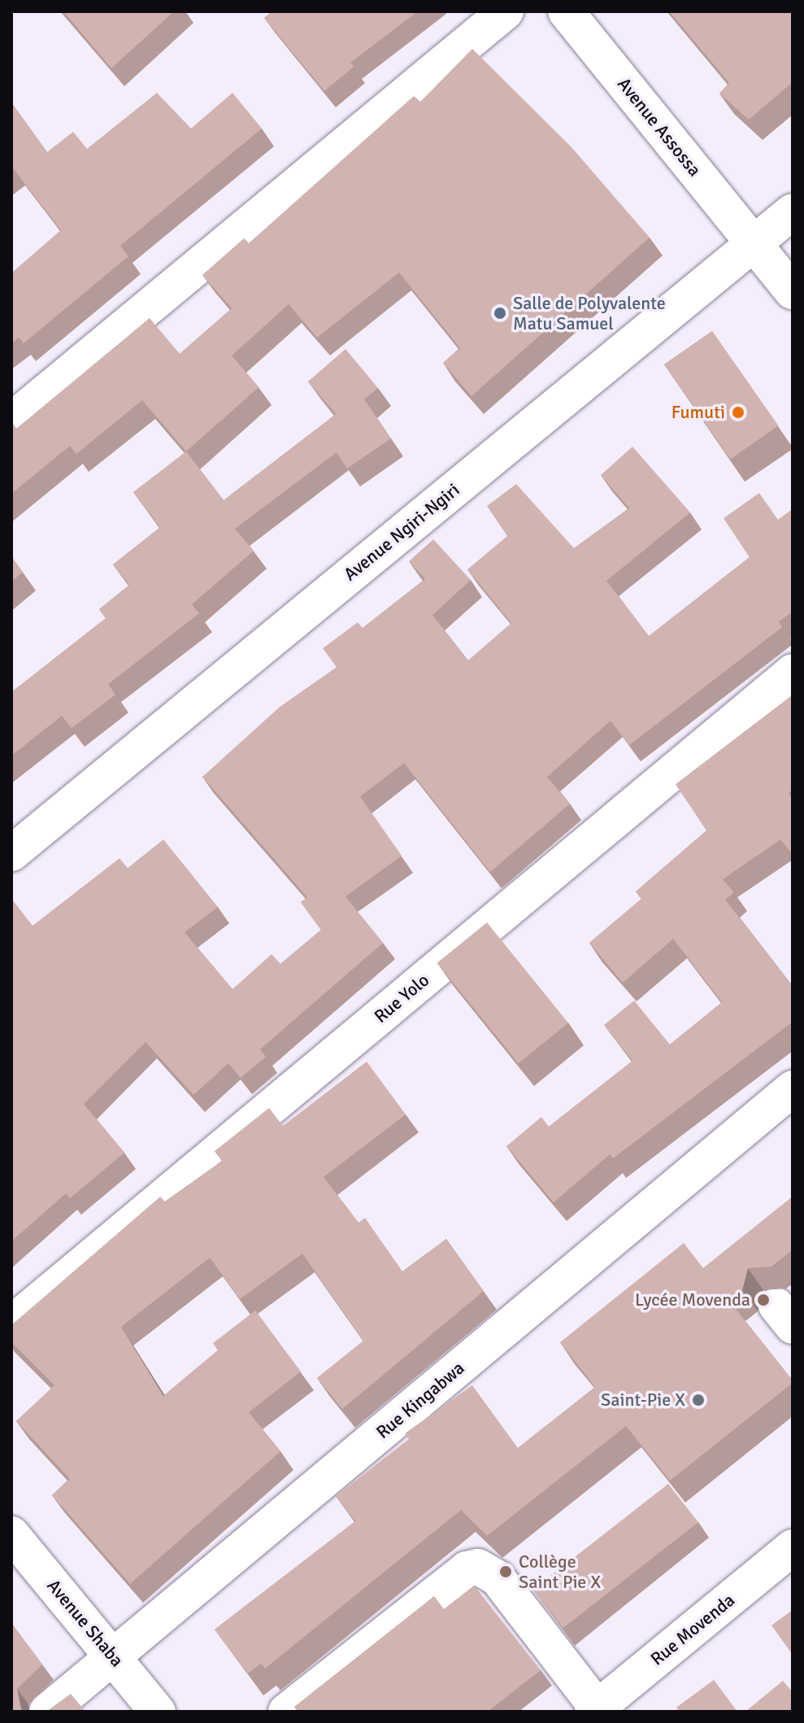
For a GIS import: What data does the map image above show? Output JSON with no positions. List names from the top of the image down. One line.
{"streets":{"street":["Avenue Assossa","Avenue Ngiri-Ngiri","Rue Yolo","Rue Kingabwa","Avenue Shaba","Rue Movenda"]},"crossings":[["Avenue Assossa","Avenue Ngiri-Ngiri"],["Rue Kingabwa","Avenue Shaba"]],"places":["Salle de Polyvalente Matu Samuel","Fumuti","Lycée Movenda","Saint-Pie X","Collège Saint Pie X"]}
